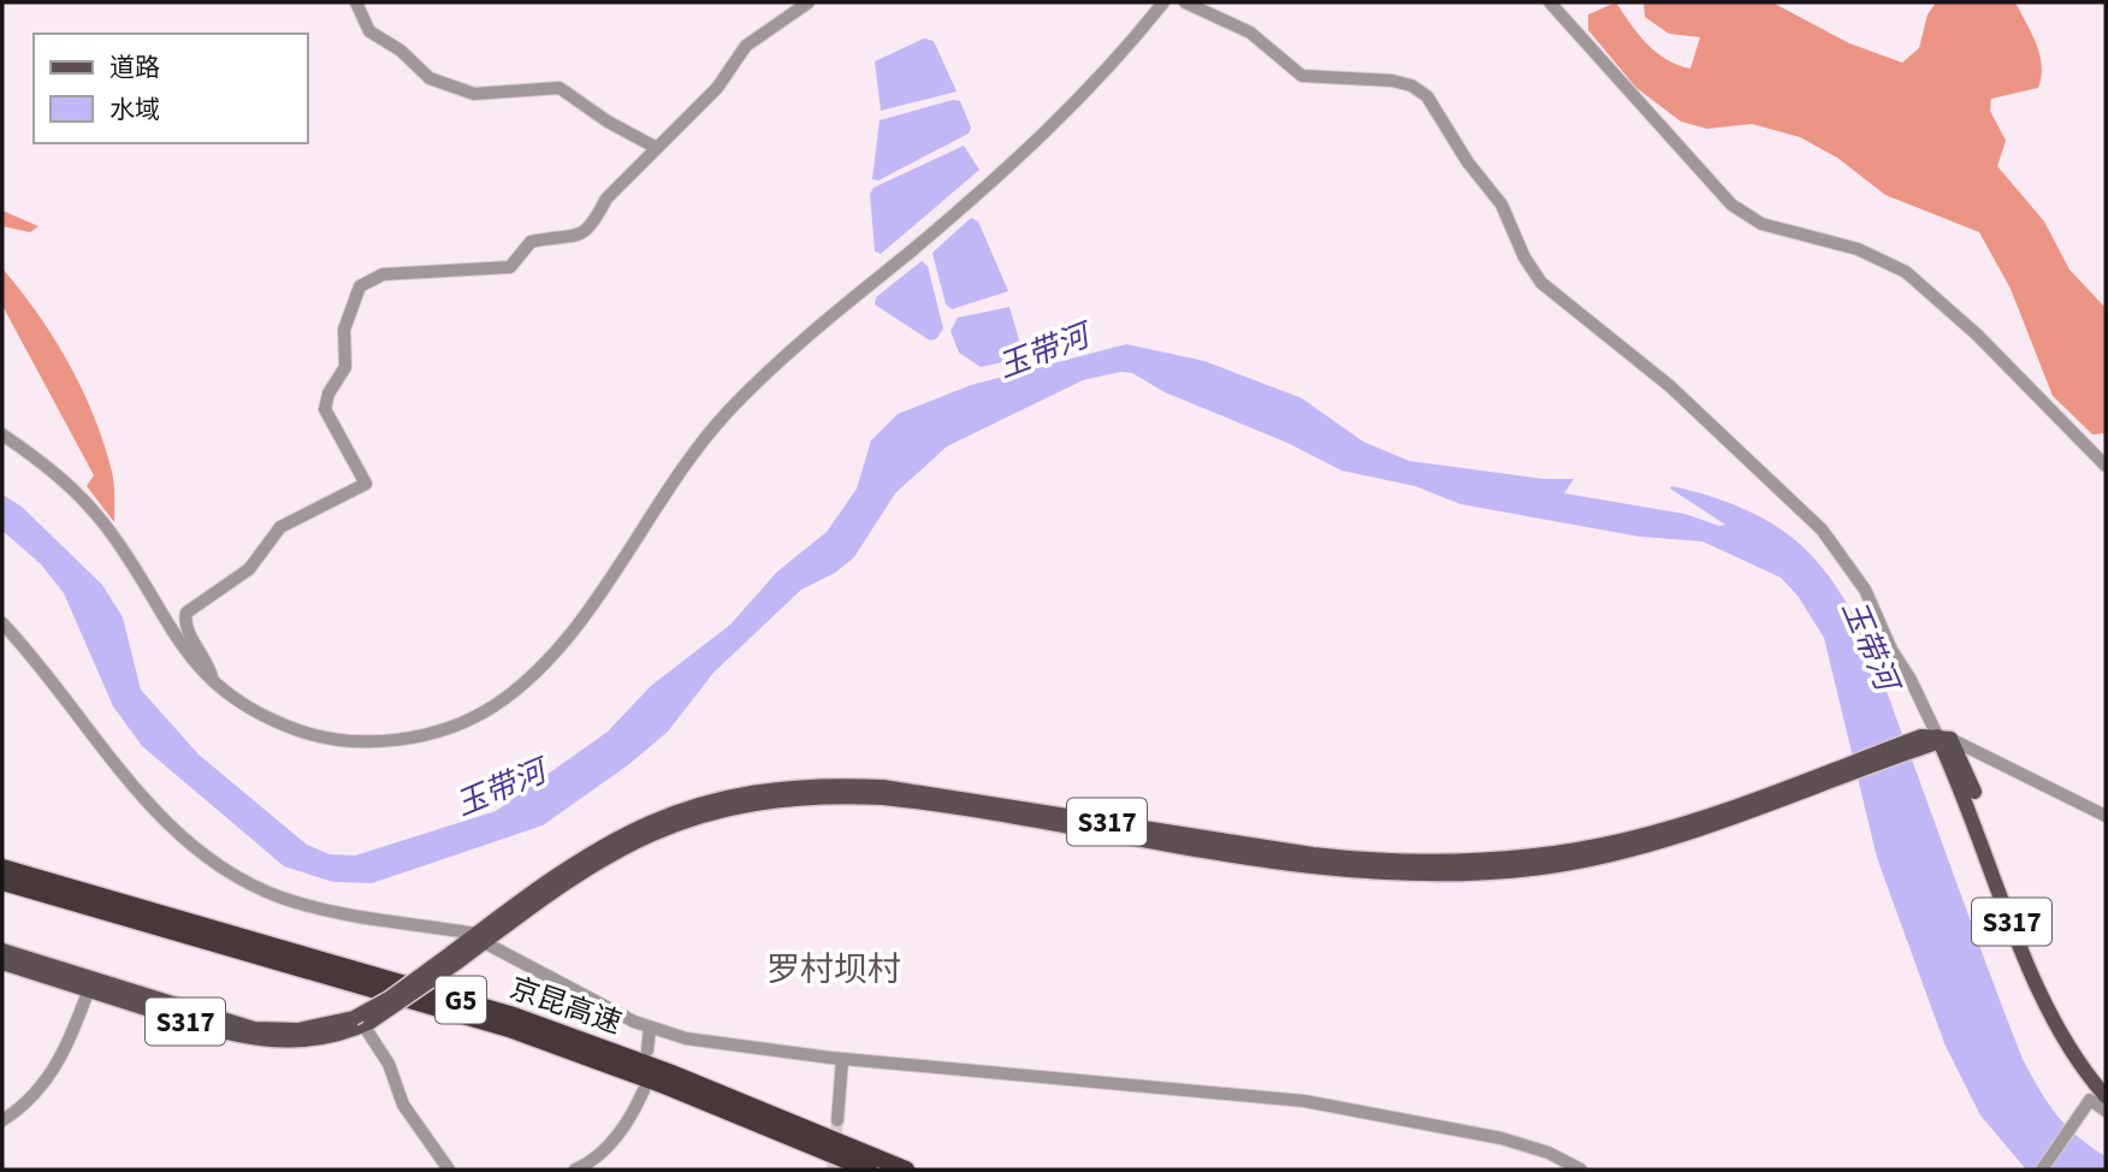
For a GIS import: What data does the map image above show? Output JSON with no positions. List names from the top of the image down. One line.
{"streets":{"highway":["G5","京昆高速"],"main road":["S317"]},"districts":["罗村坝村"],"water":["玉带河"],"legend":["道路","水域"]}
